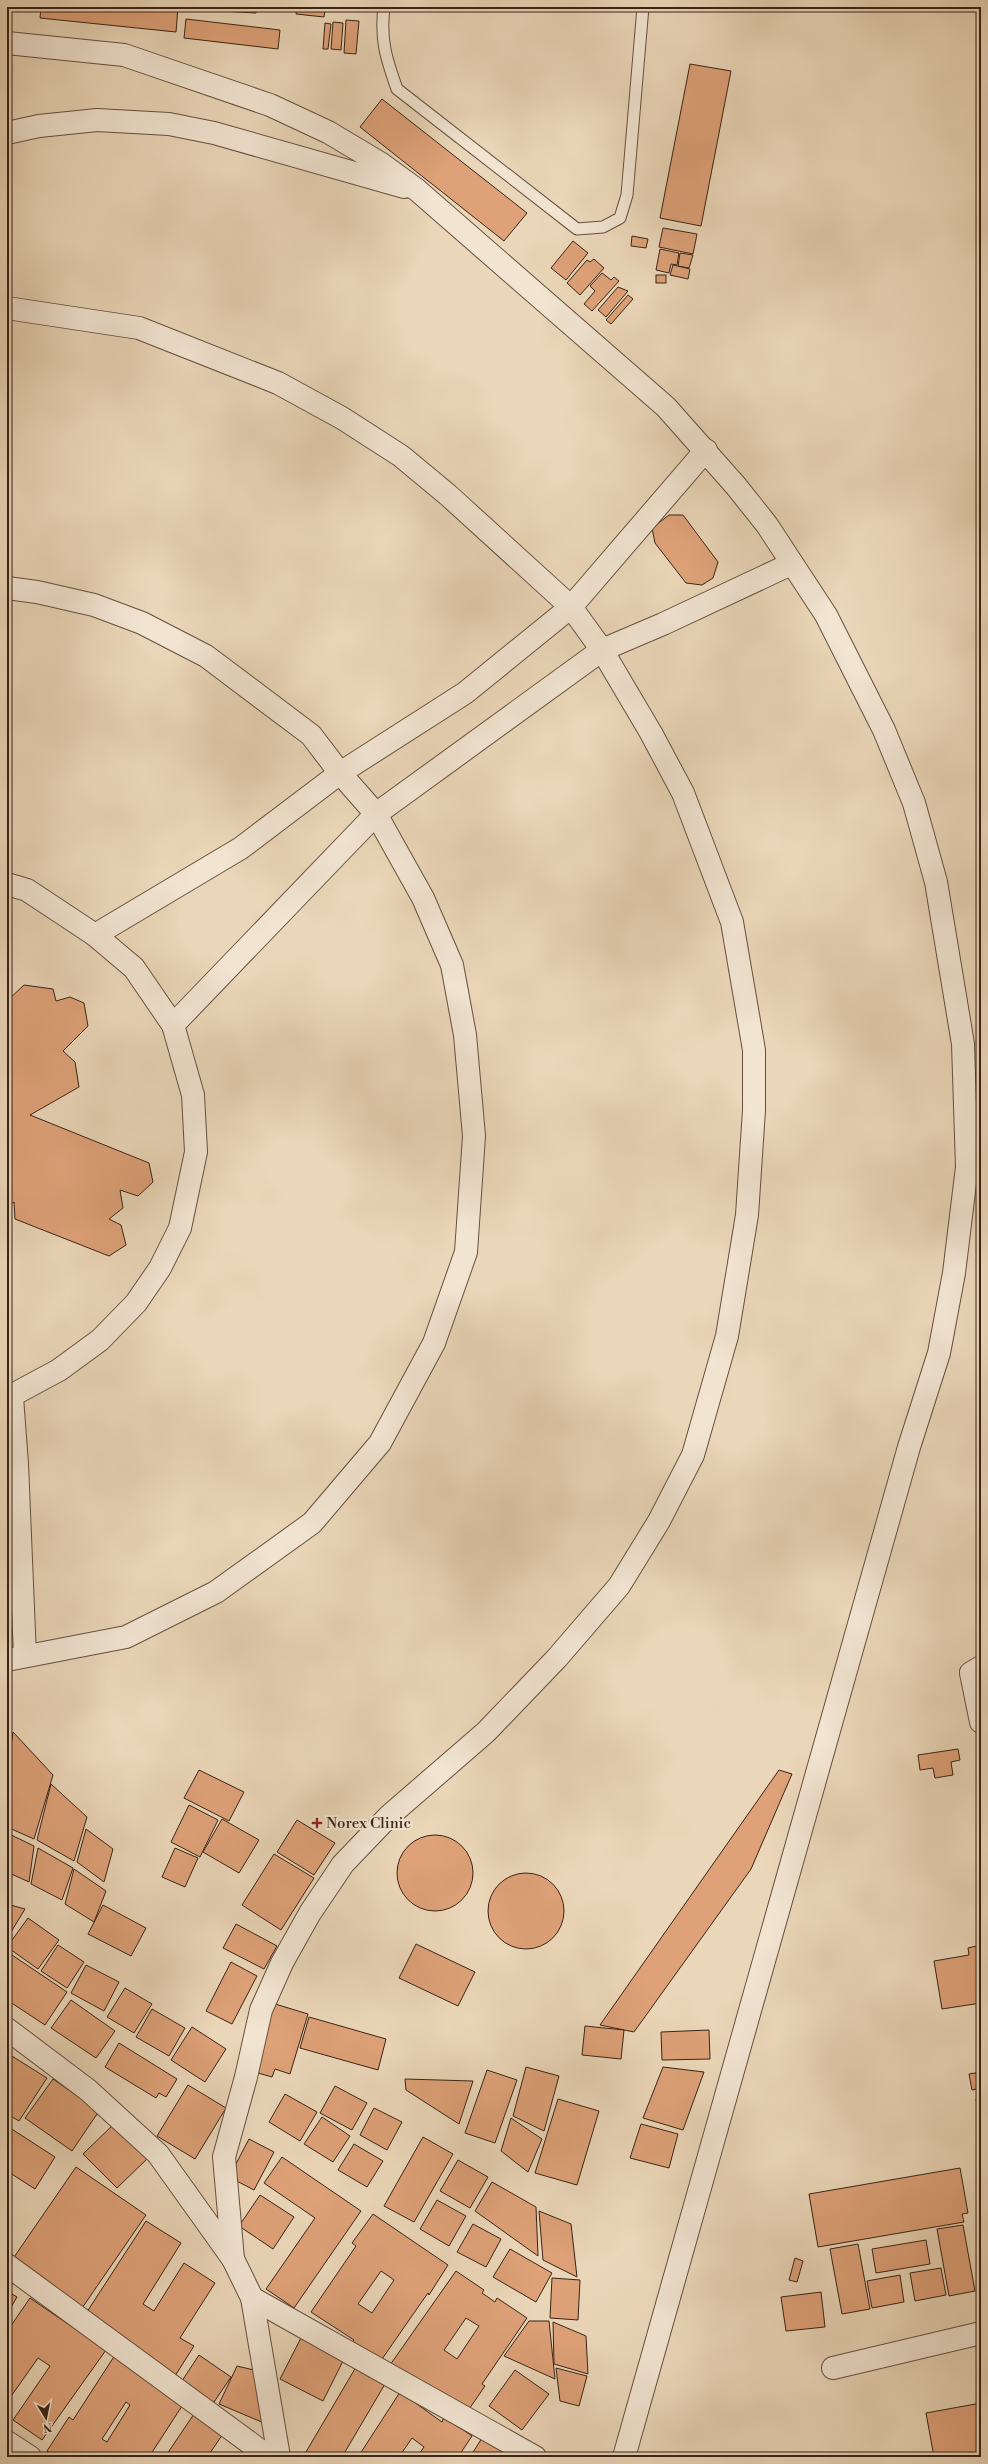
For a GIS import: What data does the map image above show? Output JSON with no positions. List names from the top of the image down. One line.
{"places":{"health":["Norex Clinic"]},"north":"bottom"}
